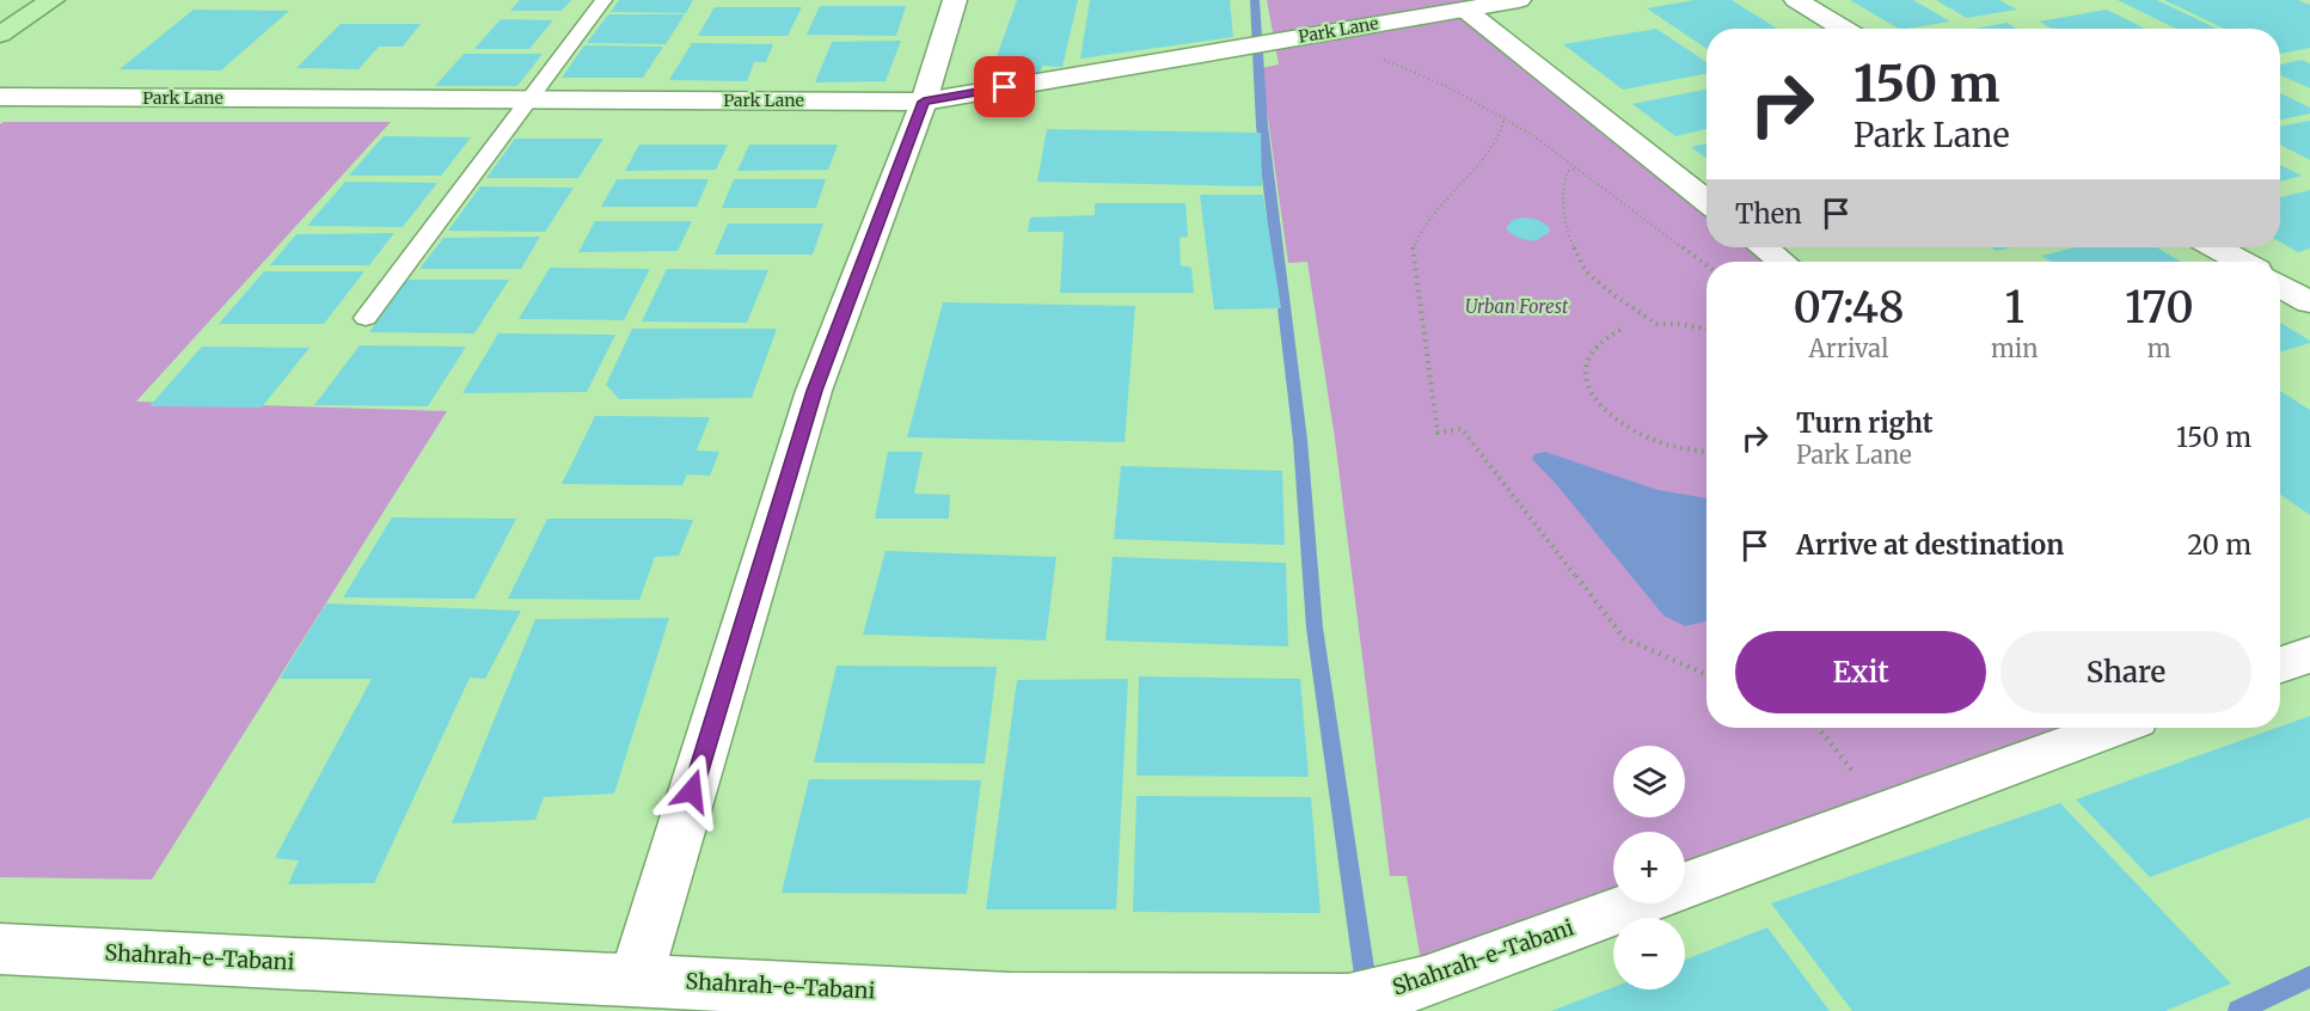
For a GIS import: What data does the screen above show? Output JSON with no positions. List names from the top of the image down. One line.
{"streets":{"street":["Park Lane","Shahrah-e-Tabani"]},"parks":["Urban Forest"],"page":{"turn":["150 m","Park Lane"],"then":"Then","eta":["07:48","Arrival","1","min","170","m"],"list":[{"name":"Turn right","note":"Park Lane","value":"150 m"},{"name":"Arrive at destination","value":"20 m"}],"buttons":["Exit","Share"],"map_buttons":["+","−"]}}
